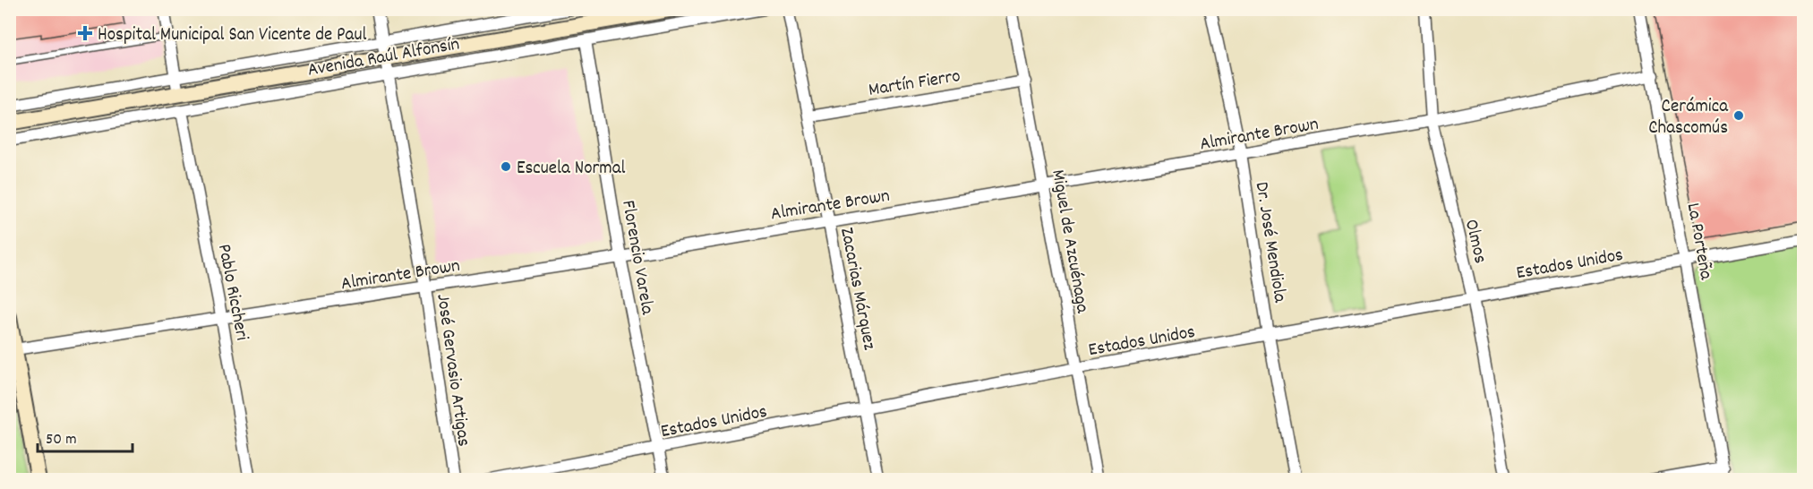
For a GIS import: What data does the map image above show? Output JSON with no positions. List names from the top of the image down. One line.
{"streets":{"main road":["Avenida Raúl Alfonsín"],"street":["Martín Fierro","Almirante Brown","Miguel de Azcuénaga","Olmos","La Porteña","Dr. José Mendiola","Florencio Varela","Estados Unidos","Zacarias Márquez","Pablo Riccheri","José Gervasio Artigas"]},"crossings":[["Avenida Raúl Alfonsín","Florencio Varela"],["Avenida Raúl Alfonsín","Pablo Riccheri"],["Avenida Raúl Alfonsín","José Gervasio Artigas"],["Martín Fierro","Miguel de Azcuénaga"],["Martín Fierro","Zacarias Márquez"],["Almirante Brown","Miguel de Azcuénaga"],["Almirante Brown","Olmos"],["Almirante Brown","La Porteña"],["Almirante Brown","Dr. José Mendiola"],["Almirante Brown","Florencio Varela"],["Almirante Brown","Zacarias Márquez"],["Almirante Brown","Pablo Riccheri"],["Almirante Brown","José Gervasio Artigas"],["Miguel de Azcuénaga","Estados Unidos"],["Olmos","Estados Unidos"],["La Porteña","Estados Unidos"],["Dr. José Mendiola","Estados Unidos"],["Florencio Varela","Estados Unidos"],["Estados Unidos","Zacarias Márquez"]],"places":{"health":["Hospital Municipal San Vicente de Paul"],"other":["Cerámica Chascomús","Escuela Normal"]},"scale_bar":"50 m"}
